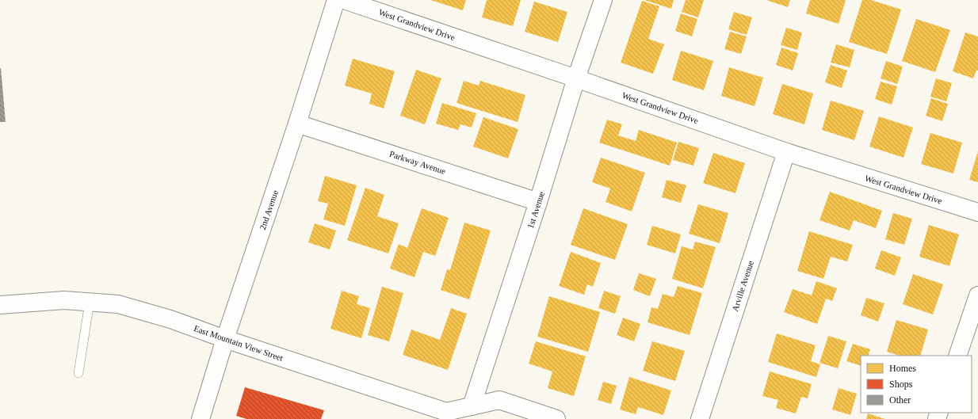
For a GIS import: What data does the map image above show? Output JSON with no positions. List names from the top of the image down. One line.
{"streets":{"street":["West Grandview Drive","Parkway Avenue","2nd Avenue","1st Avenue","Arville Avenue","East Mountain View Street"]},"crossings":[["West Grandview Drive","1st Avenue"],["West Grandview Drive","Arville Avenue"],["Parkway Avenue","2nd Avenue"],["Parkway Avenue","1st Avenue"],["2nd Avenue","East Mountain View Street"],["1st Avenue","East Mountain View Street"]],"legend":["Homes","Shops","Other"]}
